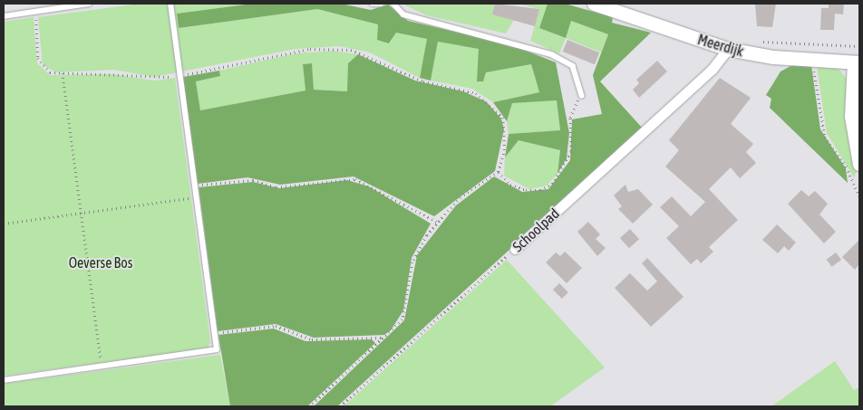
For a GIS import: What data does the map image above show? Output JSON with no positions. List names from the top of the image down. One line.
{"streets":{"street":["Meerdijk","Schoolpad"]},"crossings":[["Meerdijk","Schoolpad"]],"parks":["Oeverse Bos"]}
